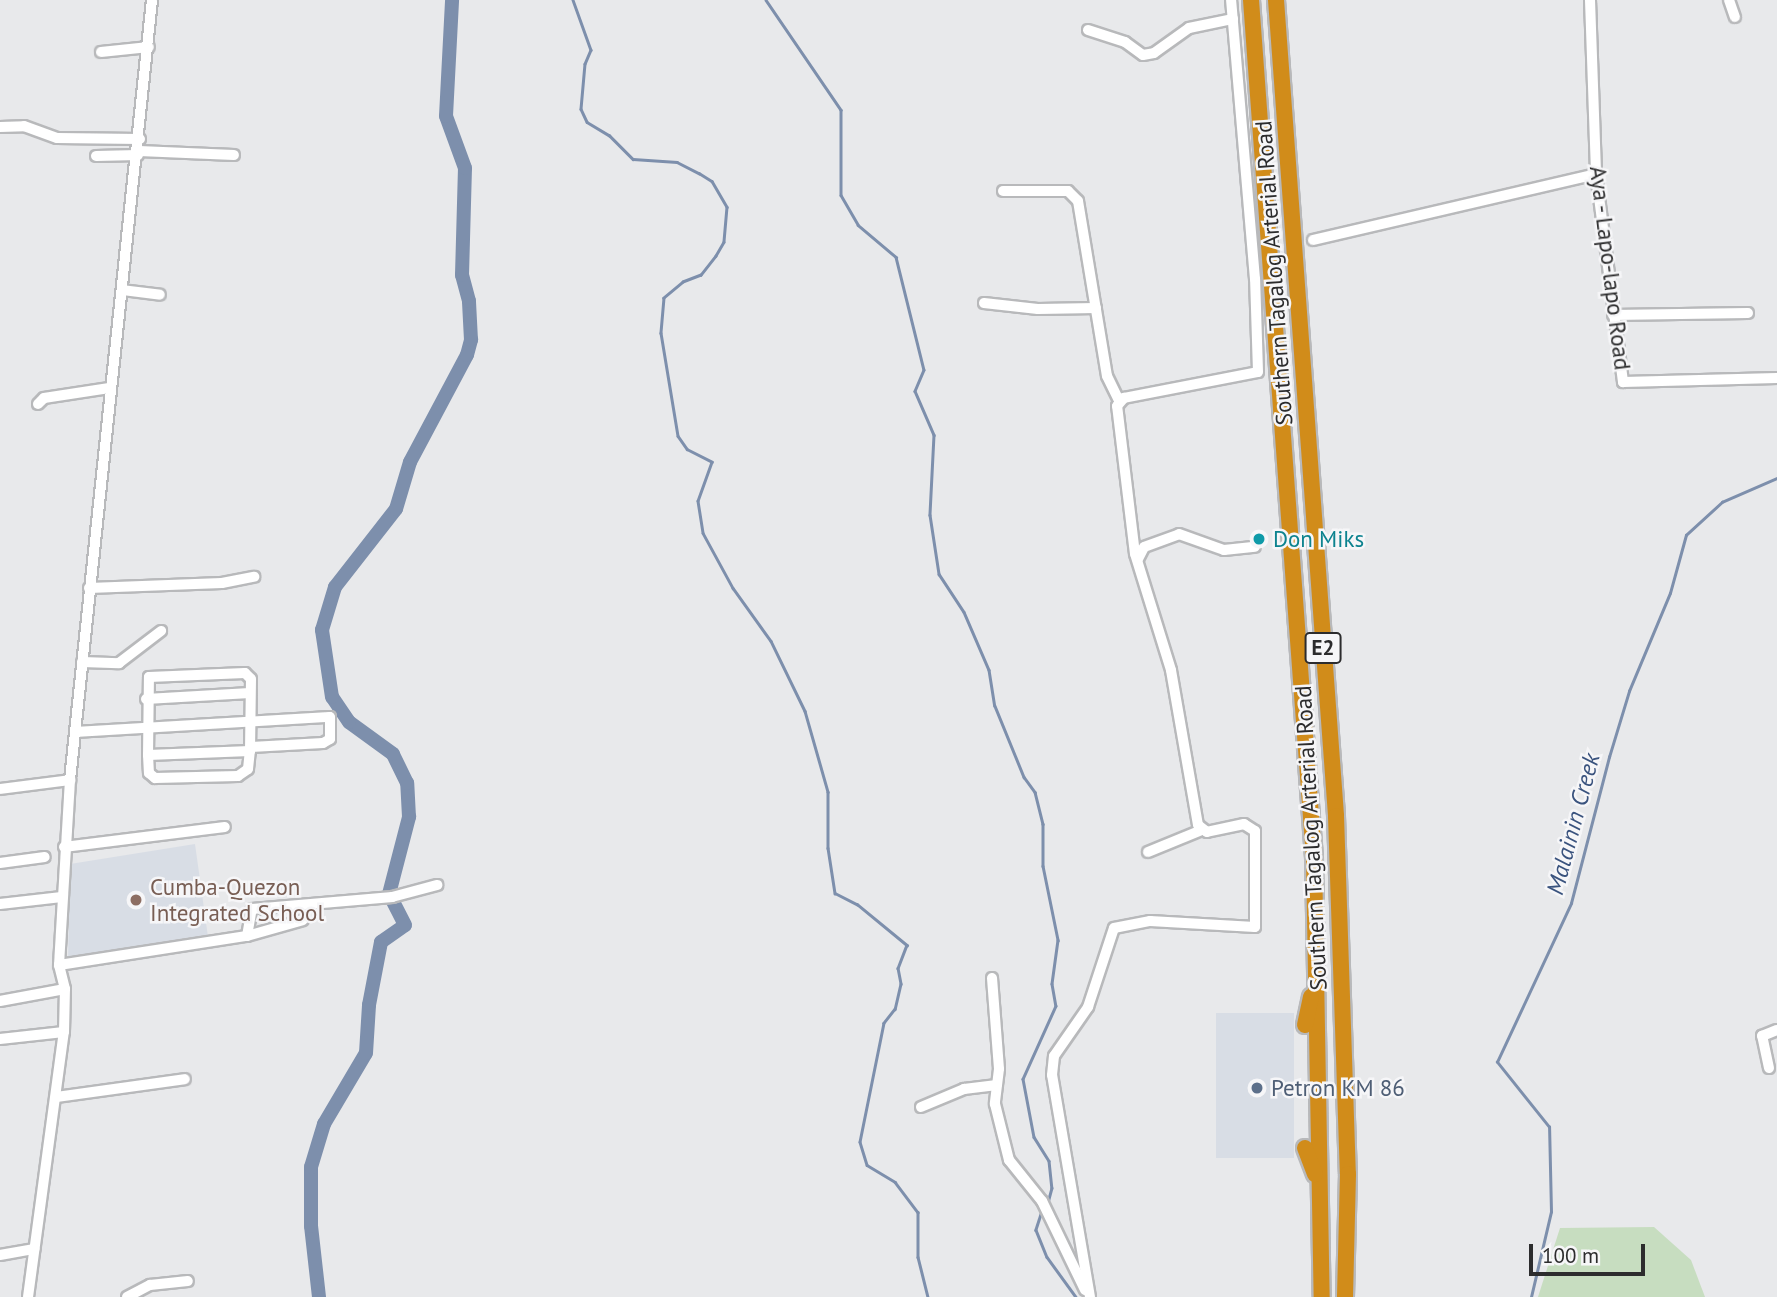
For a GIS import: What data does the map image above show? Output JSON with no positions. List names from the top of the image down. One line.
{"streets":{"highway":["Southern Tagalog Arterial Road","E2"],"street":["Aya - Lapo-lapo Road"]},"water":["Malainin Creek"],"places":["Don Miks","Cumba-Quezon Integrated School","Petron KM 86"],"scale_bar":"100 m"}
